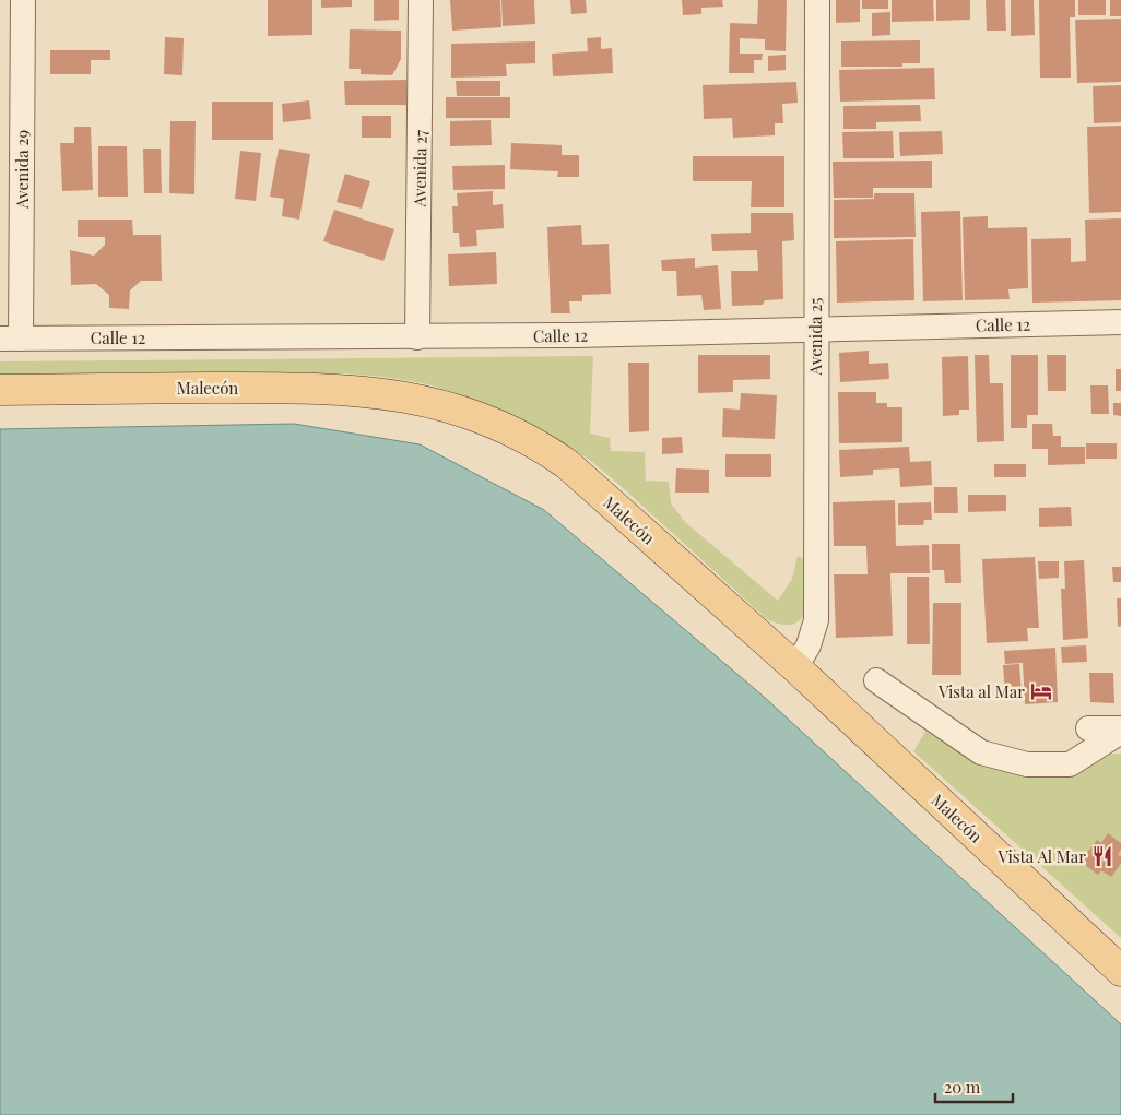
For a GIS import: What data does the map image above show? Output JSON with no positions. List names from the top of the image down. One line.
{"streets":{"main road":["Malecón"],"street":["Avenida 27","Avenida 29","Calle 12","Avenida 25"]},"crossings":[["Avenida 27","Calle 12"],["Avenida 29","Calle 12"],["Calle 12","Avenida 25"],["Avenida 25","Malecón"]],"places":{"hotel":["Vista al Mar"],"restaurant":["Vista Al Mar"]},"scale_bar":"20 m"}
